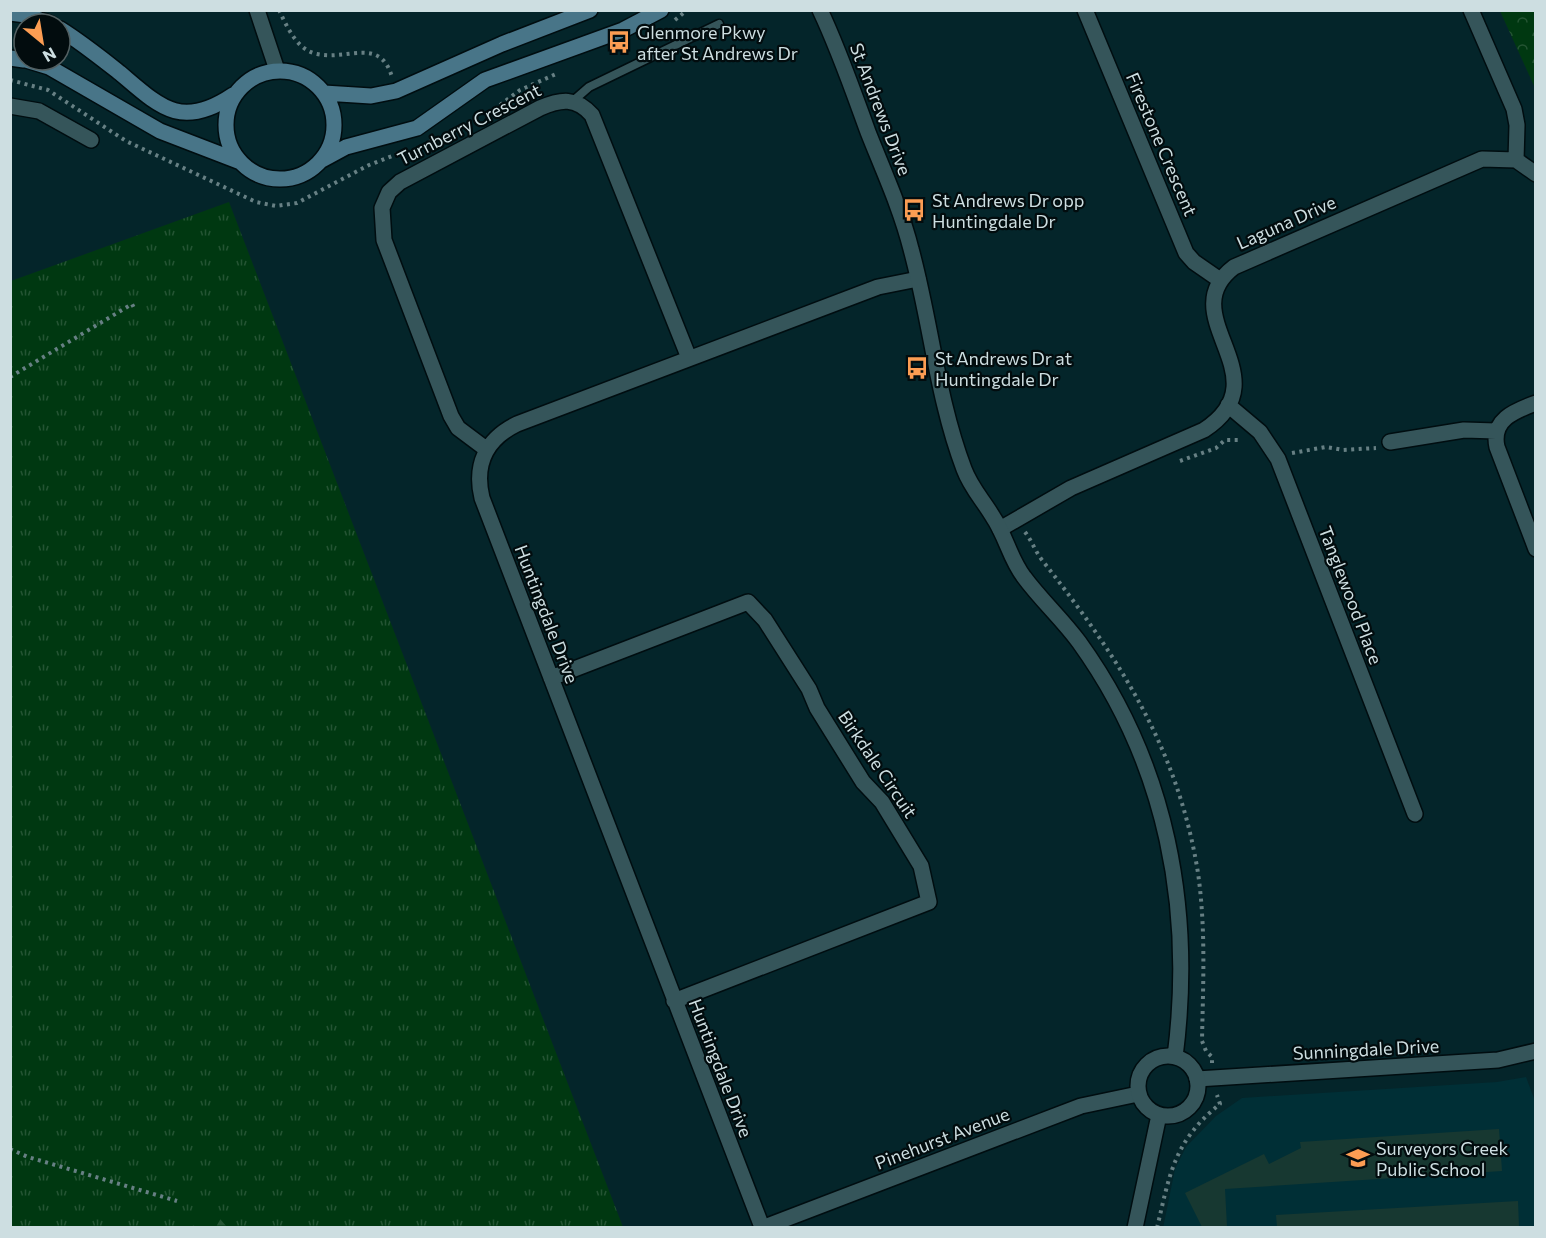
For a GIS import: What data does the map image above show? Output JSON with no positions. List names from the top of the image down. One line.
{"streets":{"street":["St Andrews Drive","Turnberry Crescent","Firestone Crescent","Laguna Drive","Tanglewood Place","Huntingdale Drive","Birkdale Circuit","Sunningdale Drive","Pinehurst Avenue"]},"crossings":[["St Andrews Drive","Sunningdale Drive"],["St Andrews Drive","Pinehurst Avenue"],["Turnberry Crescent","Huntingdale Drive"],["Firestone Crescent","Laguna Drive"],["Huntingdale Drive","Birkdale Circuit"],["Huntingdale Drive","Pinehurst Avenue"],["Sunningdale Drive","Pinehurst Avenue"]],"places":{"bus stop":["Glenmore Pkwy after St Andrews Dr","St Andrews Dr opp Huntingdale Dr","St Andrews Dr at Huntingdale Dr"],"school or university":["Surveyors Creek Public School"]},"north":"bottom right"}
